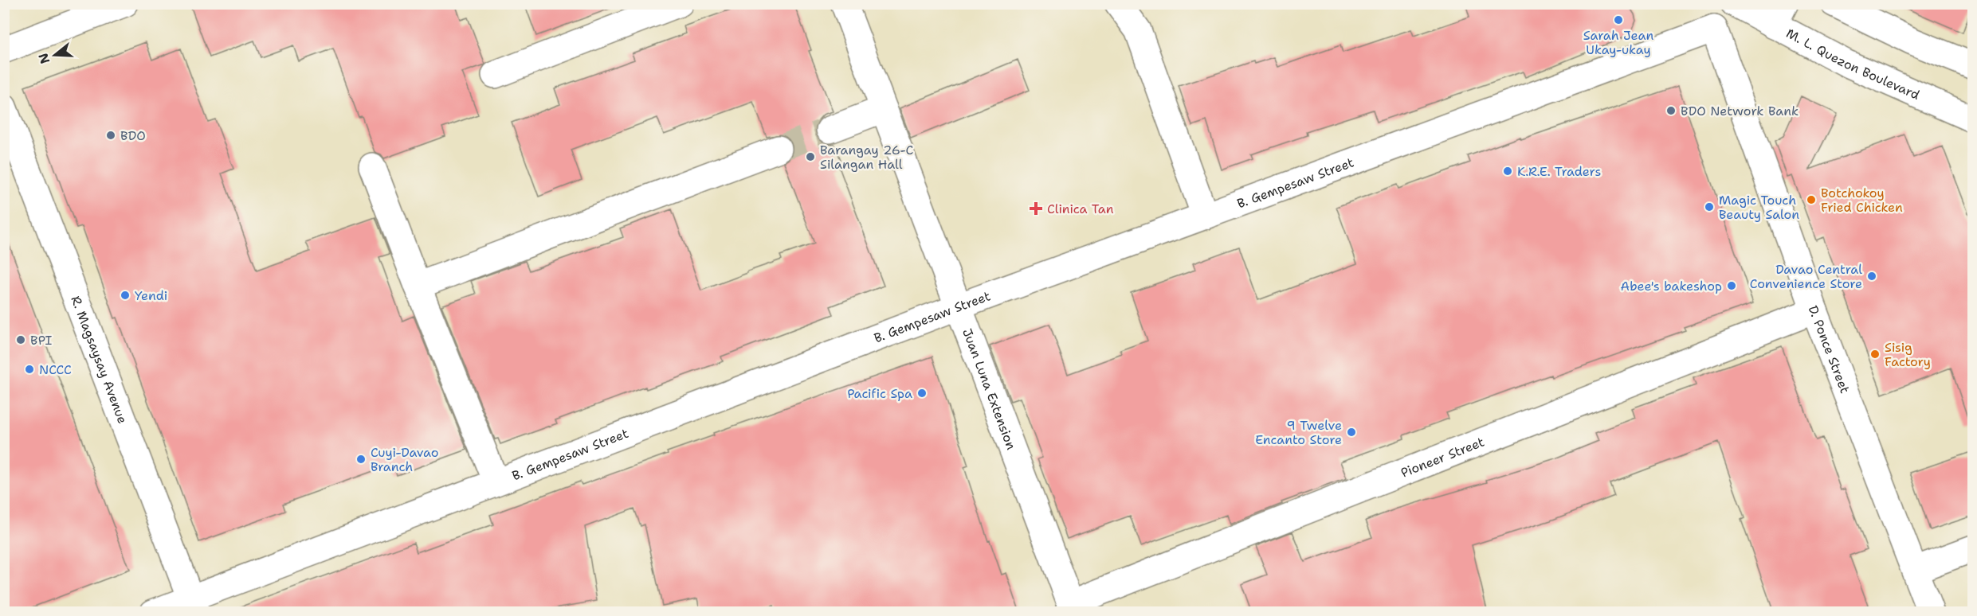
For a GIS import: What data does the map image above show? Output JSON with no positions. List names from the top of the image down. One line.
{"streets":{"street":["M. L. Quezon Boulevard","B. Gempesaw Street","D. Ponce Street","R. Magsaysay Avenue","Juan Luna Extension","Pioneer Street"]},"crossings":[["B. Gempesaw Street","D. Ponce Street"],["B. Gempesaw Street","R. Magsaysay Avenue"],["B. Gempesaw Street","Juan Luna Extension"],["D. Ponce Street","Pioneer Street"],["Juan Luna Extension","Pioneer Street"]],"places":{"other":["Sarah Jean Ukay-ukay","BDO Network Bank","BDO","Barangay 26-C Silangan Hall","K.R.E. Traders","Botchokoy Fried Chicken","Magic Touch Beauty Salon","Davao Central Convenience Store","Abee's bakeshop","Yendi","BPI","Sisig Factory","NCCC","Pacific Spa","9 Twelve Encanto Store","Cuyi-Davao Branch"],"health":["Clinica Tan"]},"north":"left"}
